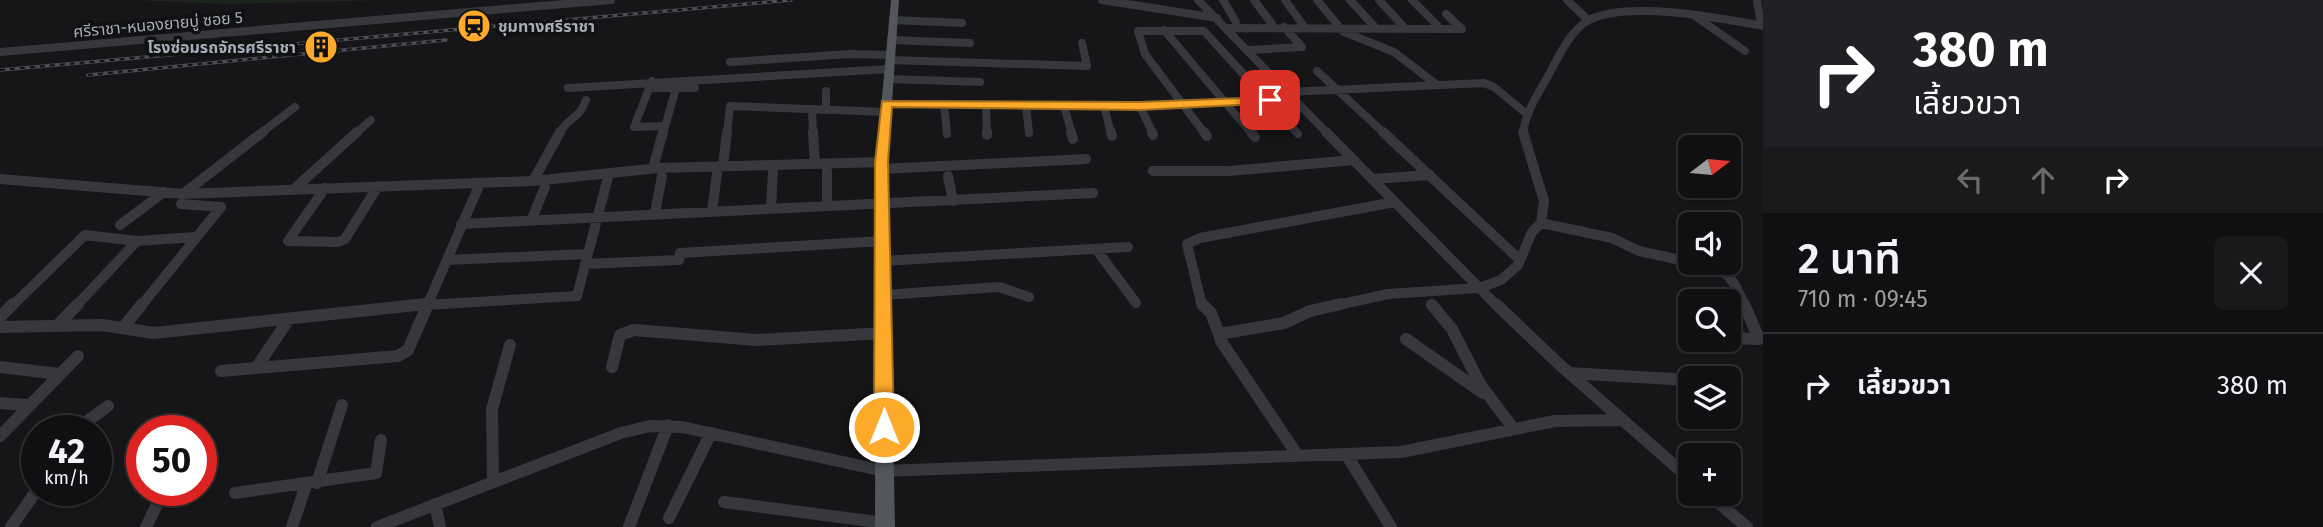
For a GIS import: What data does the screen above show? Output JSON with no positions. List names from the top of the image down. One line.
{"streets":{"street":["ศรีราชา-หนองยายบู่ ซอย 5"]},"places":{"station":["ชุมทางศรีราชา"],"building":["โรงซ่อมรถจักรศรีราชา"]},"north":"right","page":{"turn":["380 m","เลี้ยวขวา"],"map_buttons":"+","heading":["2 นาที","710 m · 09:45"],"list":[{"name":"เลี้ยวขวา","value":"380 m"}],"speed":"42 km/h","limit":"50"}}
